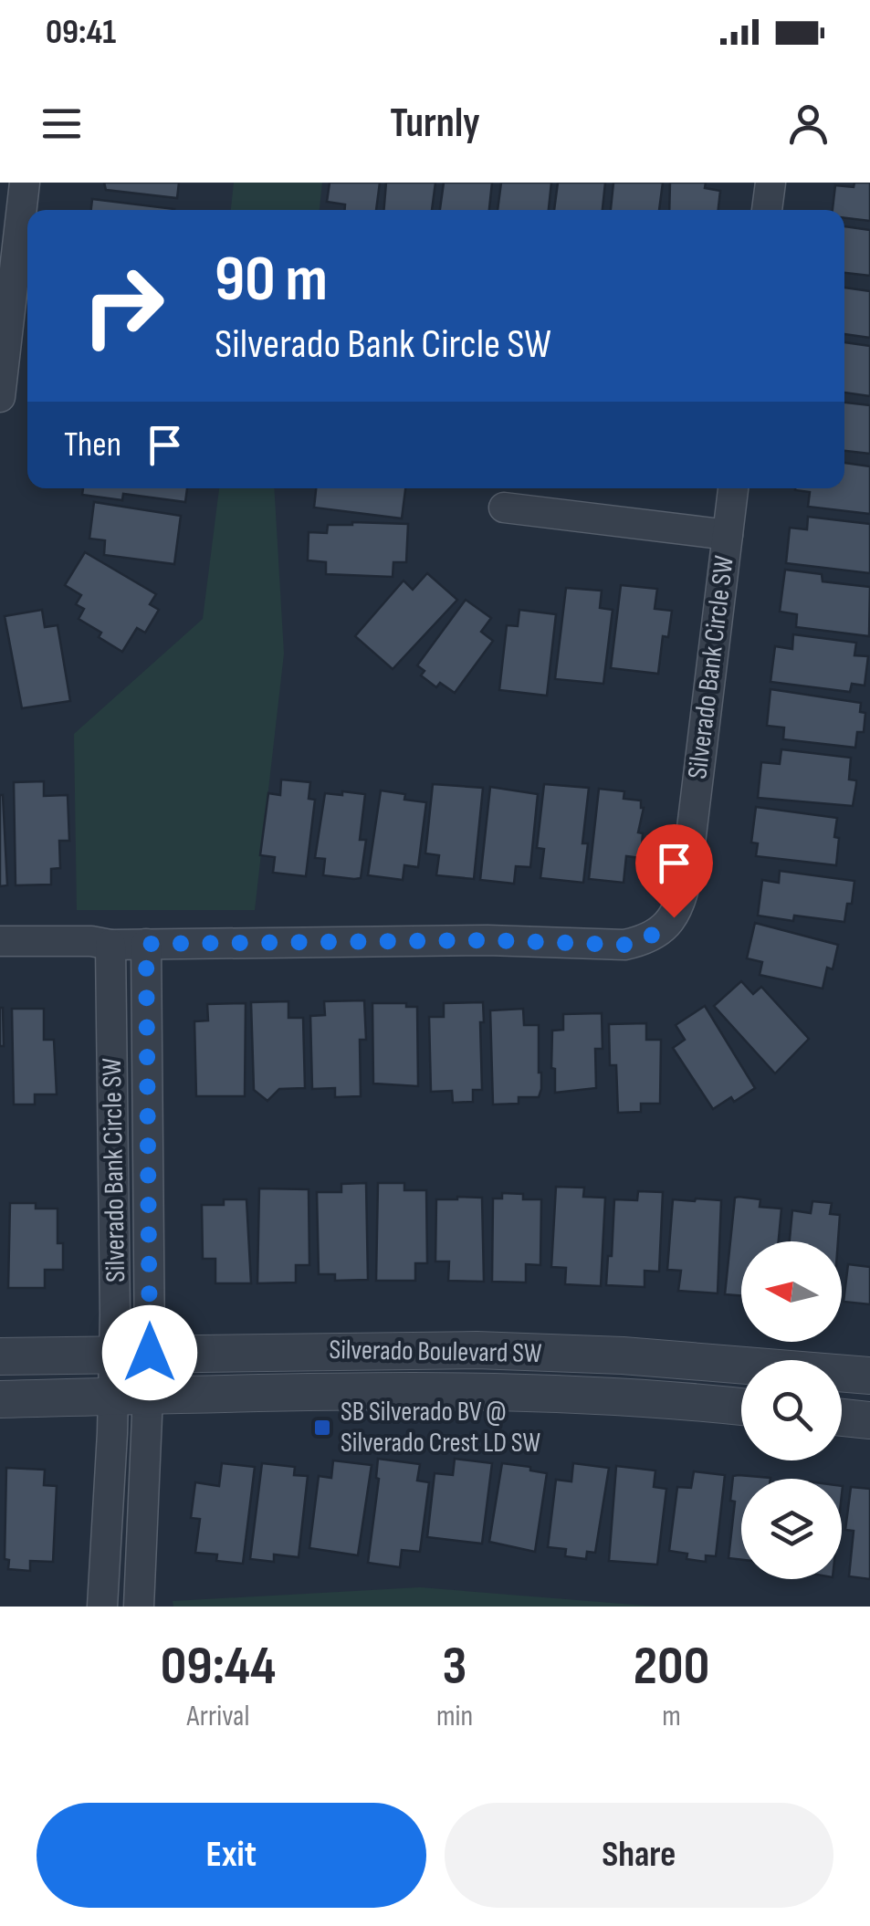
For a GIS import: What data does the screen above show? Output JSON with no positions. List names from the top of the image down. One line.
{"streets":{"street":["Silverado Bank Circle SW","Silverado Boulevard SW"]},"crossings":[["Silverado Bank Circle SW","Silverado Boulevard SW"]],"places":{"transit":["SB Silverado BV @ Silverado Crest LD SW"]},"north":"left","page":{"status":"09:41","header":"Turnly","turn":["90 m","Silverado Bank Circle SW"],"then":"Then","eta":["09:44","Arrival","3","min","200","m"],"buttons":["Exit","Share"]}}
